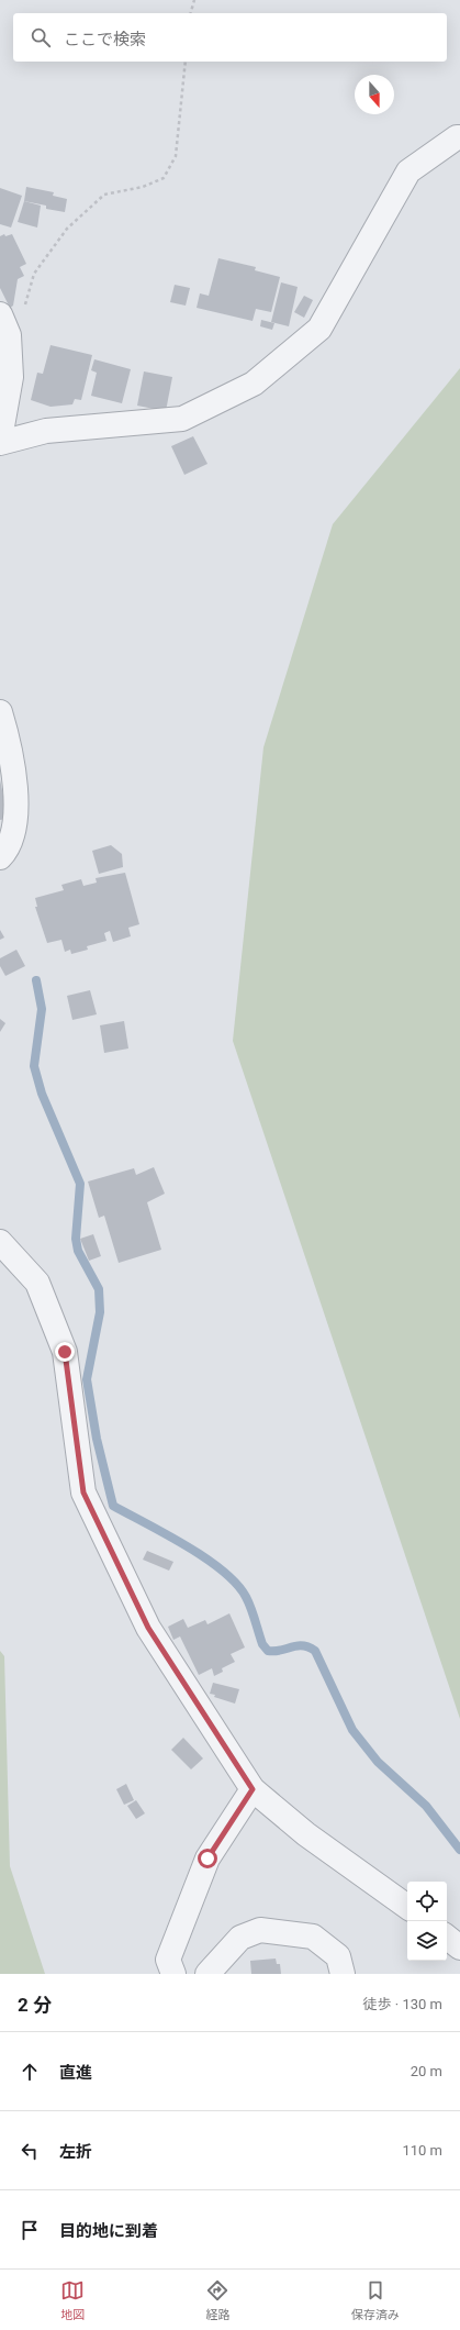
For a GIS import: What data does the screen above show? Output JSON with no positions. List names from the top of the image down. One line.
{"north":"bottom","page":{"search":"ここで検索","heading":["2 分","徒歩 · 130 m"],"list":[["直進","20 m"],["左折","110 m"],"目的地に到着"],"nav":["地図","経路","保存済み"]}}
